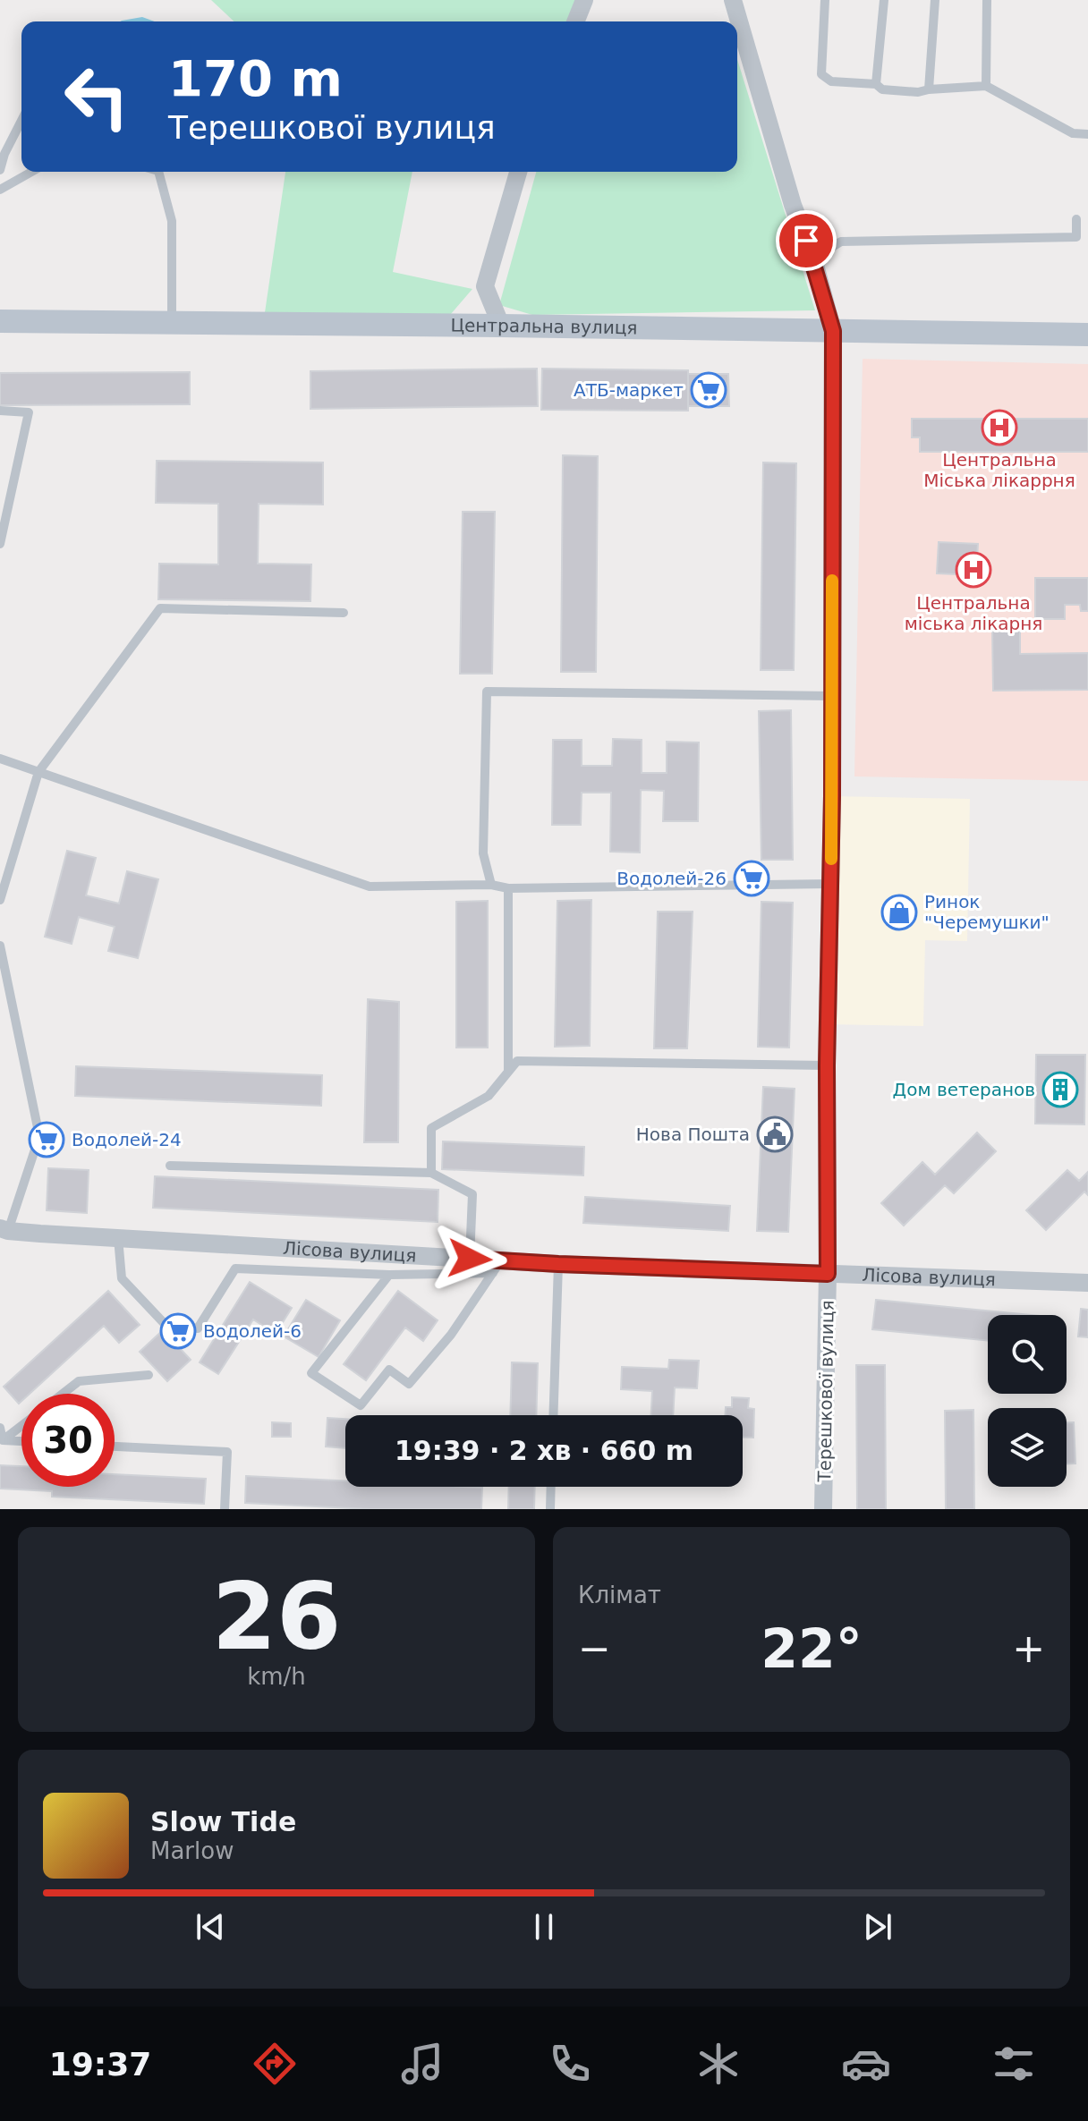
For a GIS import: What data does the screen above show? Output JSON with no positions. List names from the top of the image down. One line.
{"streets":{"main road":["Центральна вулиця"],"street":["Лісова вулиця","Терешкової вулиця"]},"crossings":[["Центральна вулиця","Терешкової вулиця"],["Лісова вулиця","Терешкової вулиця"]],"places":{"supermarket":["АТБ-маркет","Водолей-26","Водолей-24","Водолей-6"],"hospital":["Центральна Міська лікаррня","Центральна міська лікарня"],"shop":["Ринок \"Черемушки\""],"building":["Дом ветеранов"],"public building":["Нова Пошта"]},"page":{"turn":["170 m","Терешкової вулиця"],"limit":"30","trip":"19:39 · 2 хв · 660 m","tile":[["26","km/h"],"Клімат"],"heat":["−","22°","+"],"song":["Slow Tide","Marlow"],"tabs":"19:37"}}
